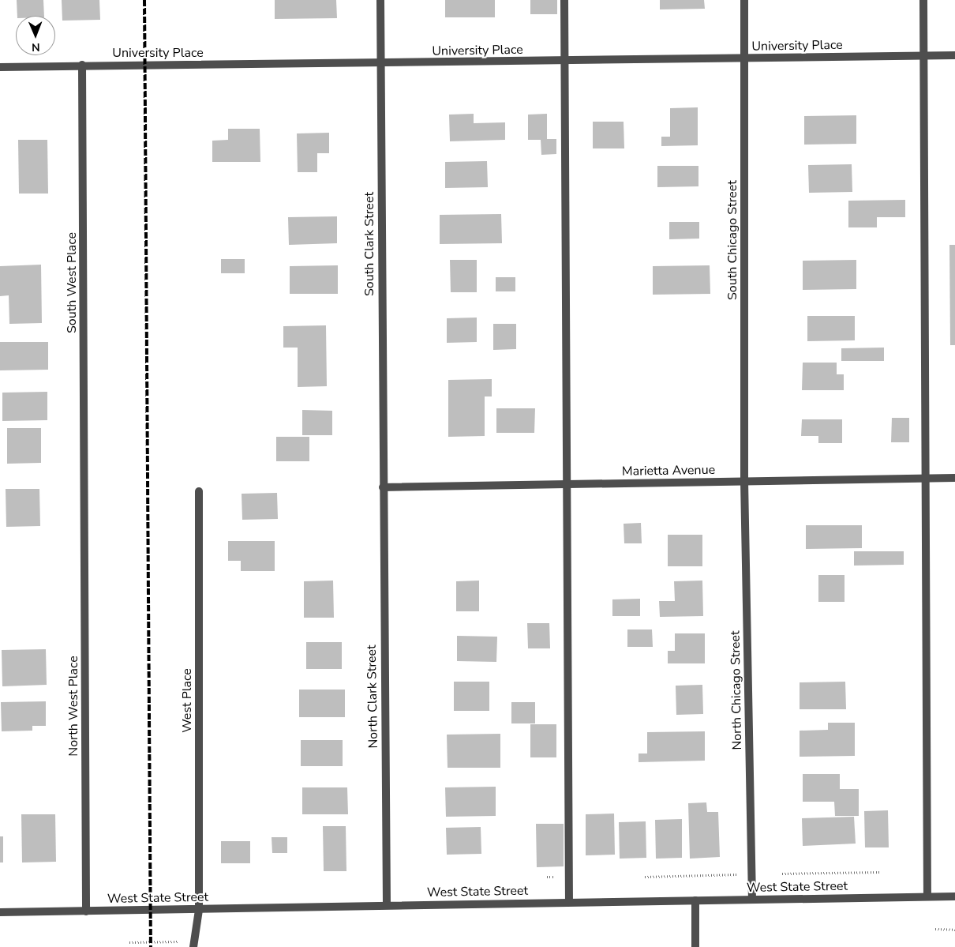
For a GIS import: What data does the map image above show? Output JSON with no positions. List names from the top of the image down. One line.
{"streets":{"street":["University Place","South Chicago Street","South Clark Street","South West Place","Marietta Avenue","North Chicago Street","North Clark Street","West Place","North West Place","West State Street"]},"crossings":[["University Place","South Chicago Street"],["University Place","South Clark Street"],["University Place","South West Place"],["South Chicago Street","Marietta Avenue"],["South Chicago Street","North Chicago Street"],["South Clark Street","Marietta Avenue"],["South Clark Street","North Clark Street"],["South West Place","North West Place"],["Marietta Avenue","North Chicago Street"],["Marietta Avenue","North Clark Street"],["North Chicago Street","West State Street"],["North Clark Street","West State Street"],["West Place","West State Street"],["North West Place","West State Street"]],"north":"bottom"}
